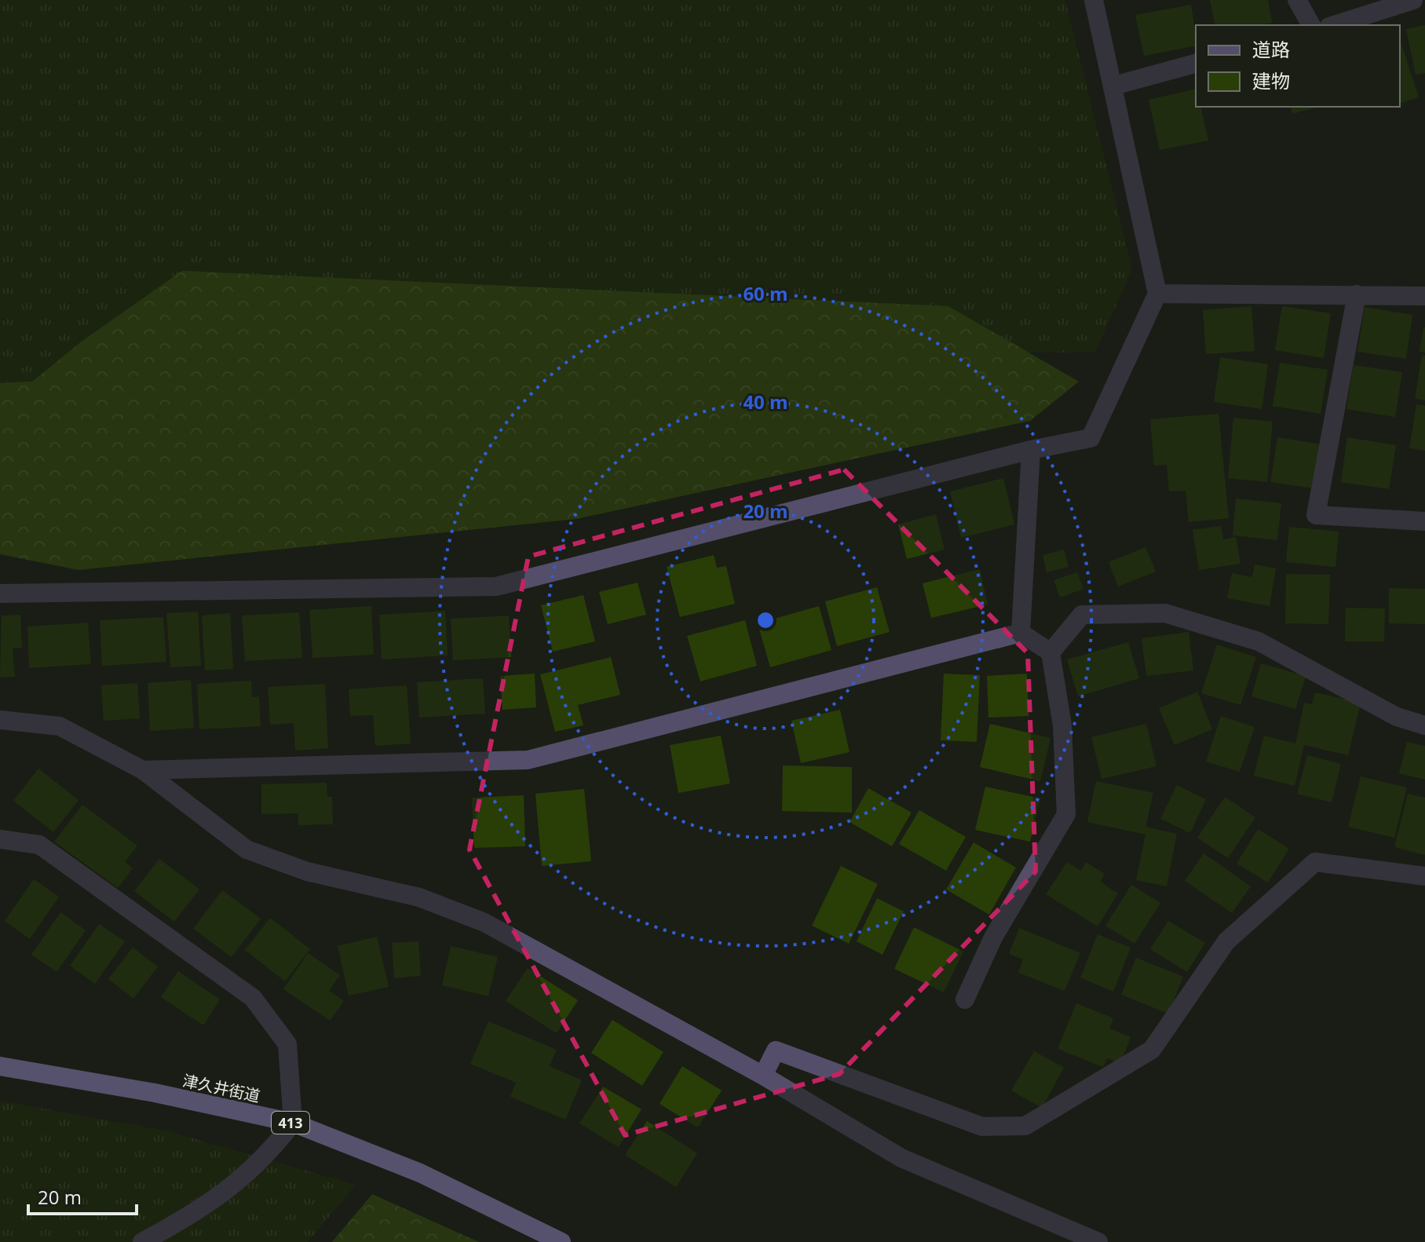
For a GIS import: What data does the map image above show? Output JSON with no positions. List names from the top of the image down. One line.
{"streets":{"highway":["津久井街道","413"]},"legend":["道路","建物"],"scale_bar":"20 m","rings":["60 m","40 m","20 m"]}
